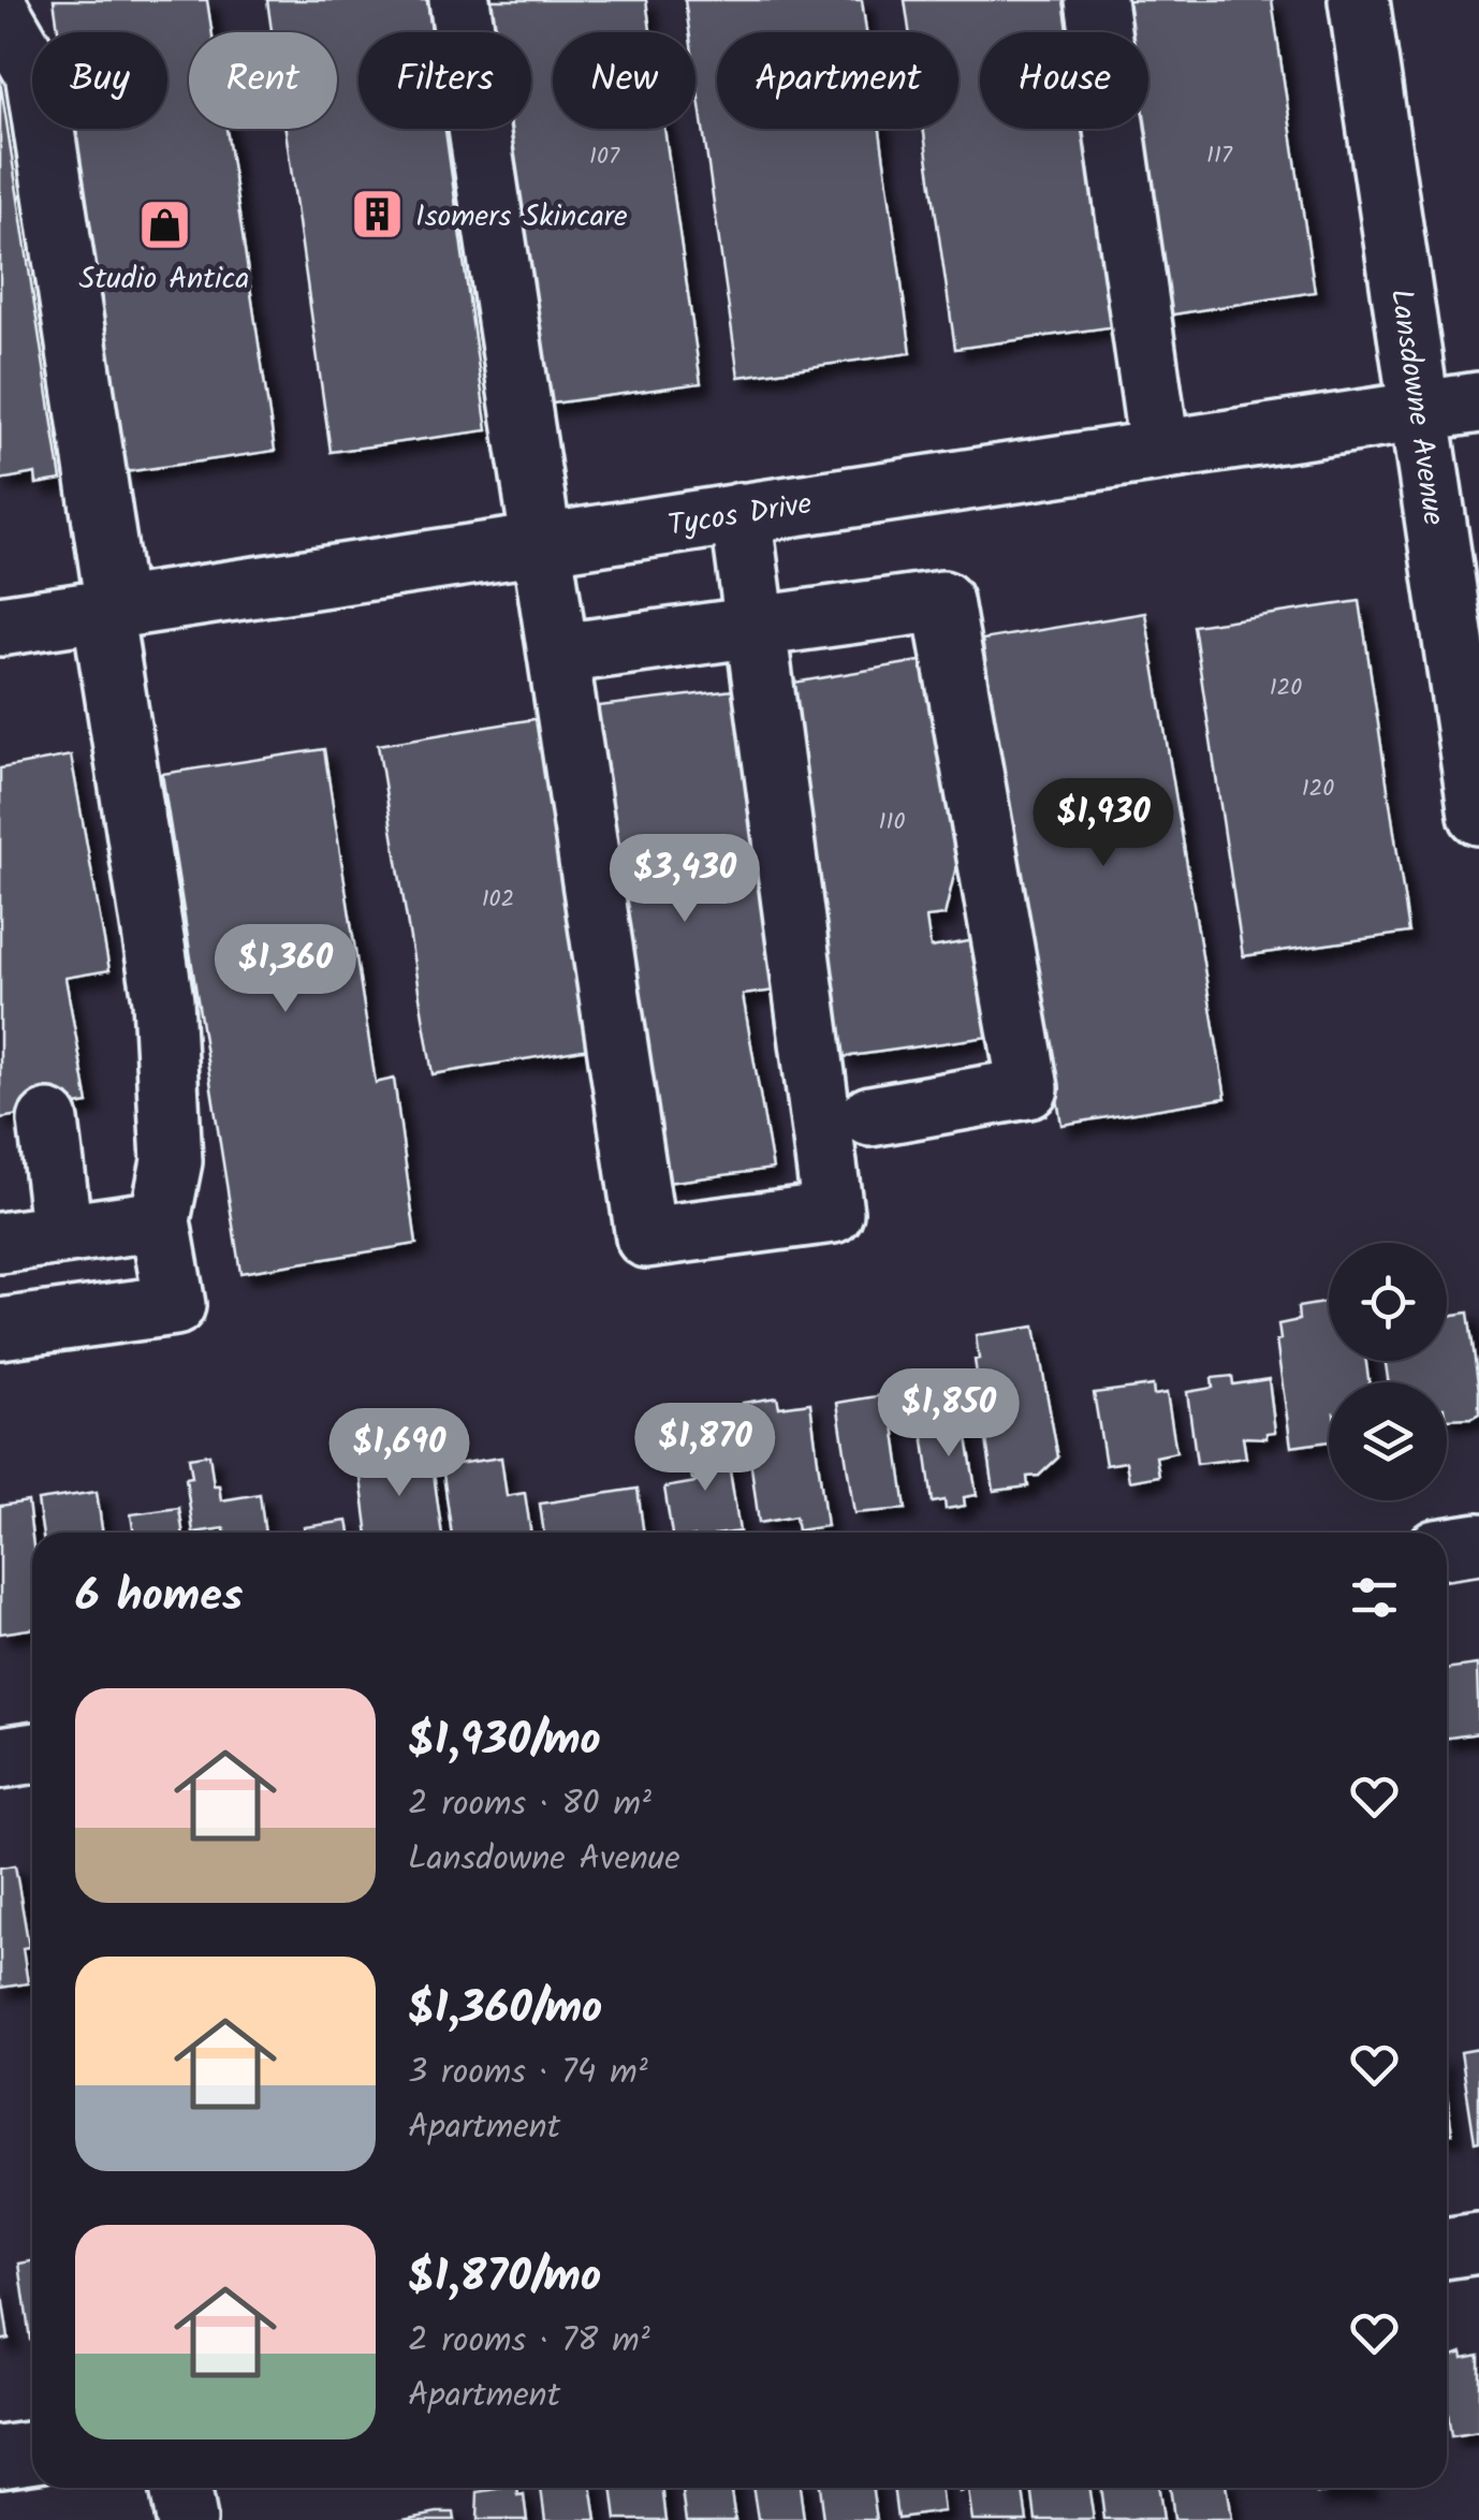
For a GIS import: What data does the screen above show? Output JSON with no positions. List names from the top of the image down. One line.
{"streets":{"street":["Lansdowne Avenue","Tycos Drive"]},"crossings":[["Lansdowne Avenue","Tycos Drive"]],"places":{"building":["Isomers Skincare"],"shop":["Studio Antica"]},"house_numbers":["117","107","120","120","110","102"],"page":{"chip":["Buy","Rent","Filters","New","Apartment","House"],"price":["$1,930","$3,430","$1,360","$1,850","$1,870","$1,690"],"heading":"6 homes","list":[{"name":"$1,930/mo","note":"2 rooms · 80 m² · Lansdowne Avenue"},{"name":"$1,360/mo","note":"3 rooms · 74 m² · Apartment"},{"name":"$1,870/mo","note":"2 rooms · 78 m² · Apartment"}]}}
